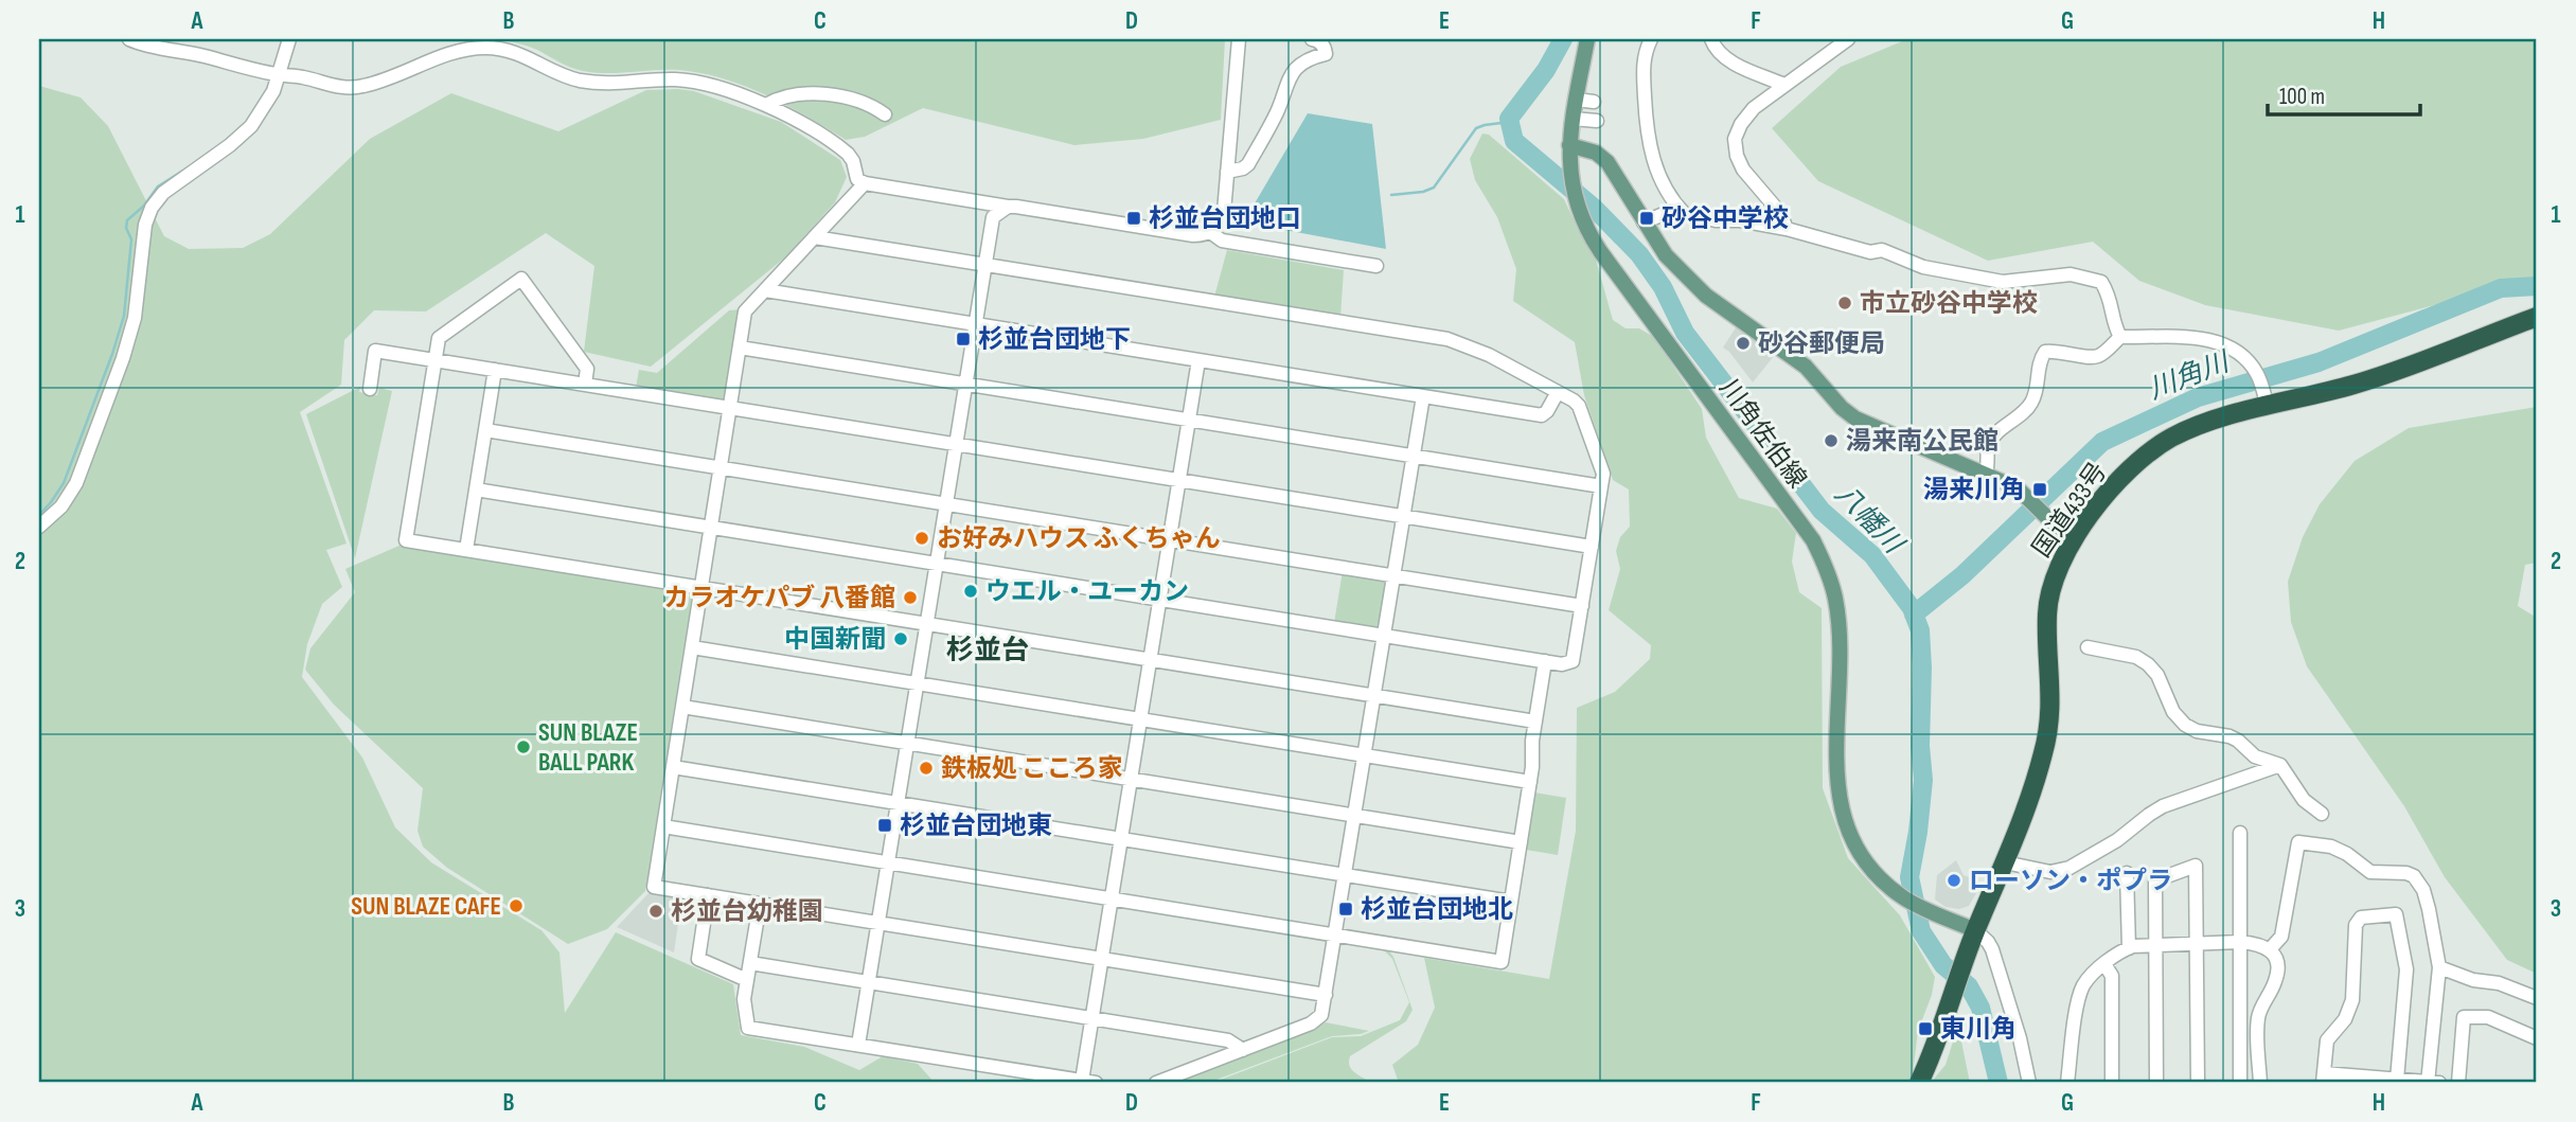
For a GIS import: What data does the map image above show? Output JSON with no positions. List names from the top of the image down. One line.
{"streets":{"highway":["国道433号"],"main road":["川角佐伯線"]},"crossings":[["川角佐伯線","国道433号"]],"districts":["杉並台"],"water":["川角川","八幡川"],"places":{"transit":["杉並台団地口","砂谷中学校","杉並台団地下","湯来川角","杉並台団地東","杉並台団地北","東川角"],"other":["市立砂谷中学校","砂谷郵便局","湯来南公民館","お好みハウス ふくちゃん","ウエル・ユーカン","カラオケパブ 八番館","中国新聞","SUN BLAZE BALL PARK","鉄板処 こころ家","ローソン・ポプラ","SUN BLAZE CAFE","杉並台幼稚園"]},"scale_bar":"100 m","grid":{"columns":["A","B","C","D","E","F","G","H"],"rows":["1","2","3"]}}
